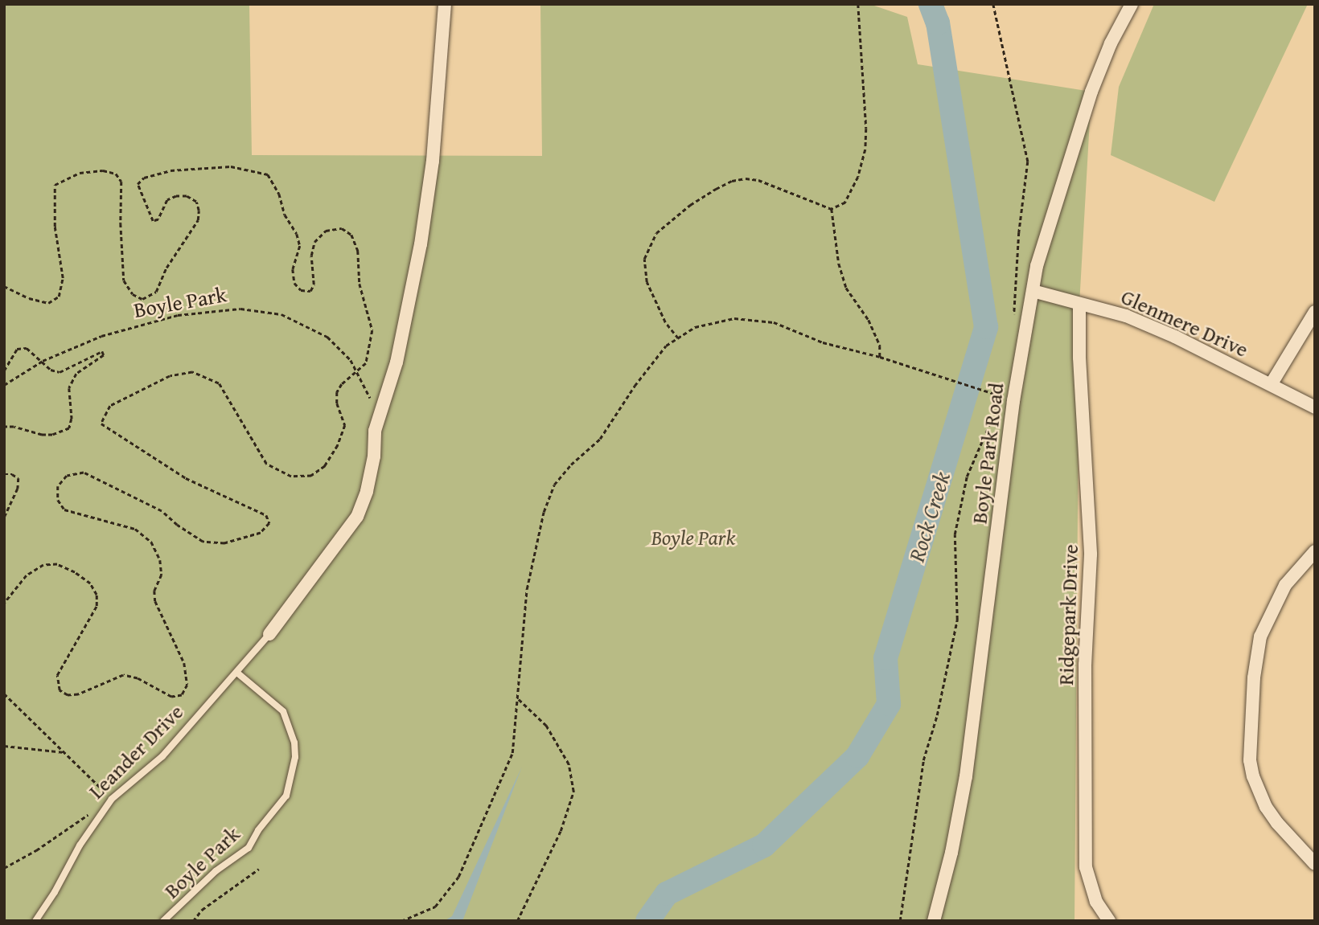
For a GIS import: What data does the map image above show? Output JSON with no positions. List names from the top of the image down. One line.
{"streets":{"street":["Glenmere Drive","Boyle Park Road","Ridgepark Drive"],"lane":["Boyle Park","Leander Drive"]},"crossings":[["Boyle Park","Leander Drive"],["Glenmere Drive","Boyle Park Road"],["Glenmere Drive","Ridgepark Drive"]],"water":["Rock Creek"],"parks":["Boyle Park"]}
